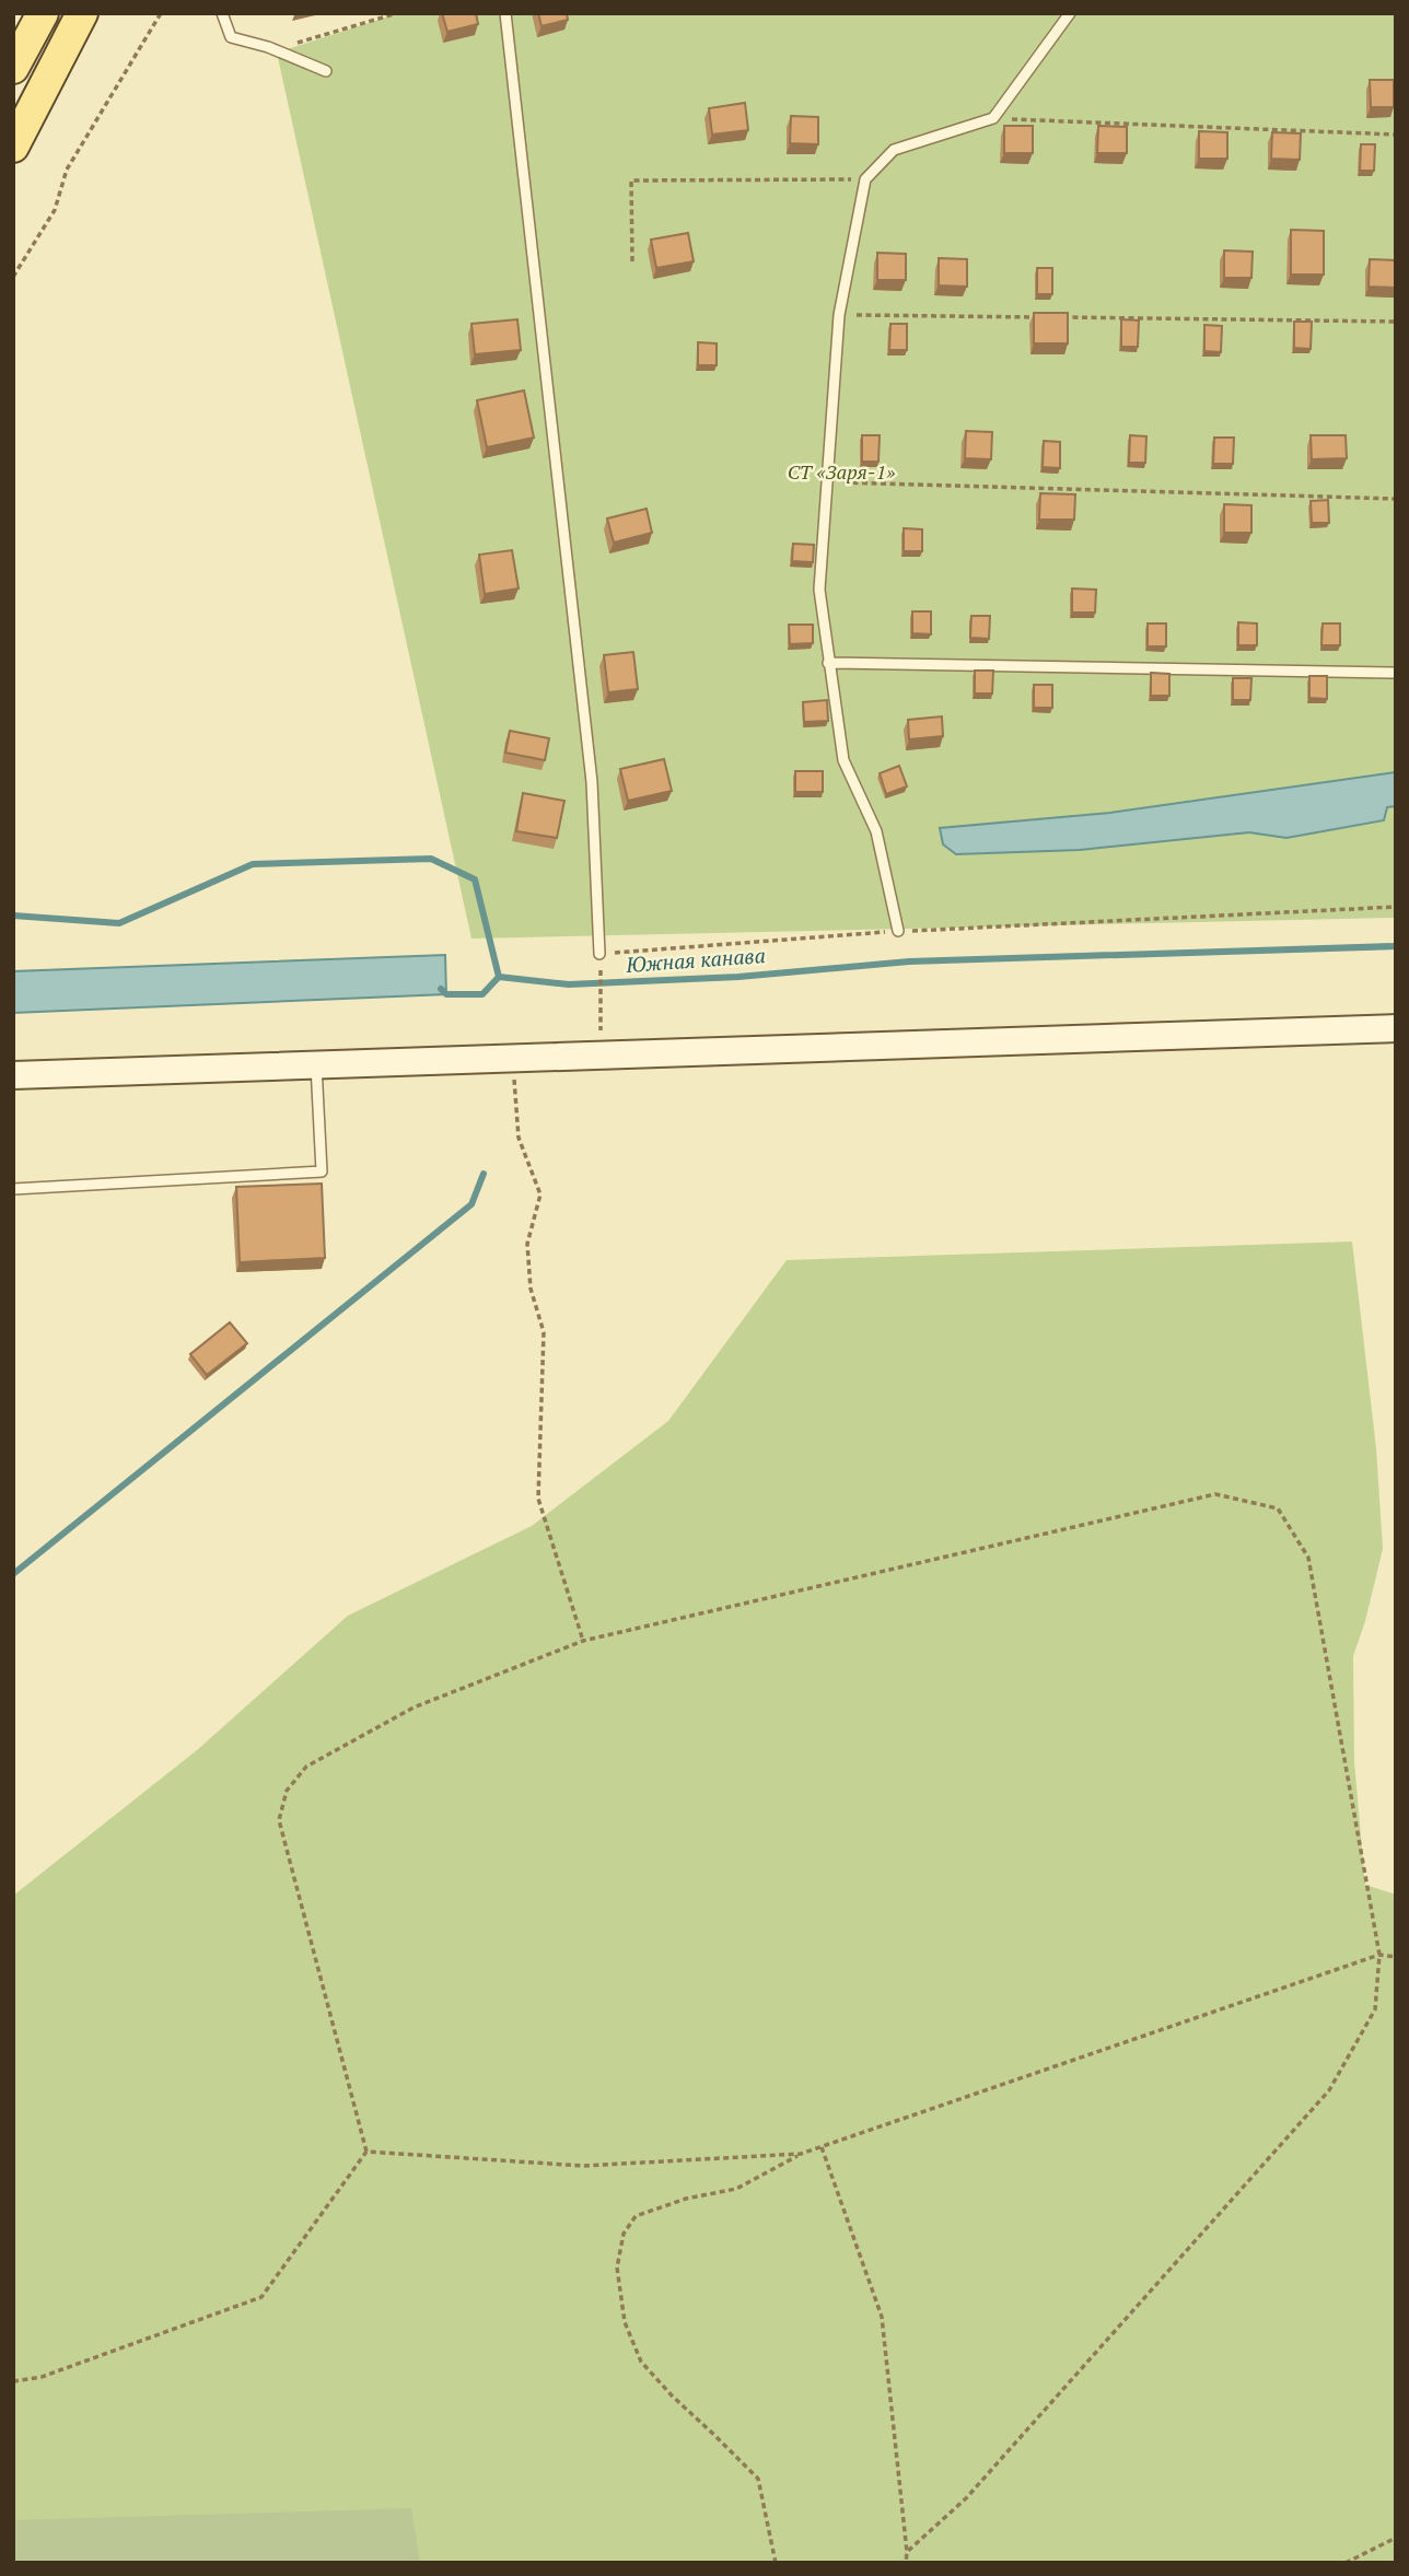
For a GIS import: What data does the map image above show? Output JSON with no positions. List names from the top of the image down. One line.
{"water":["Южная канава"],"parks":["СТ «Заря-1»"]}
